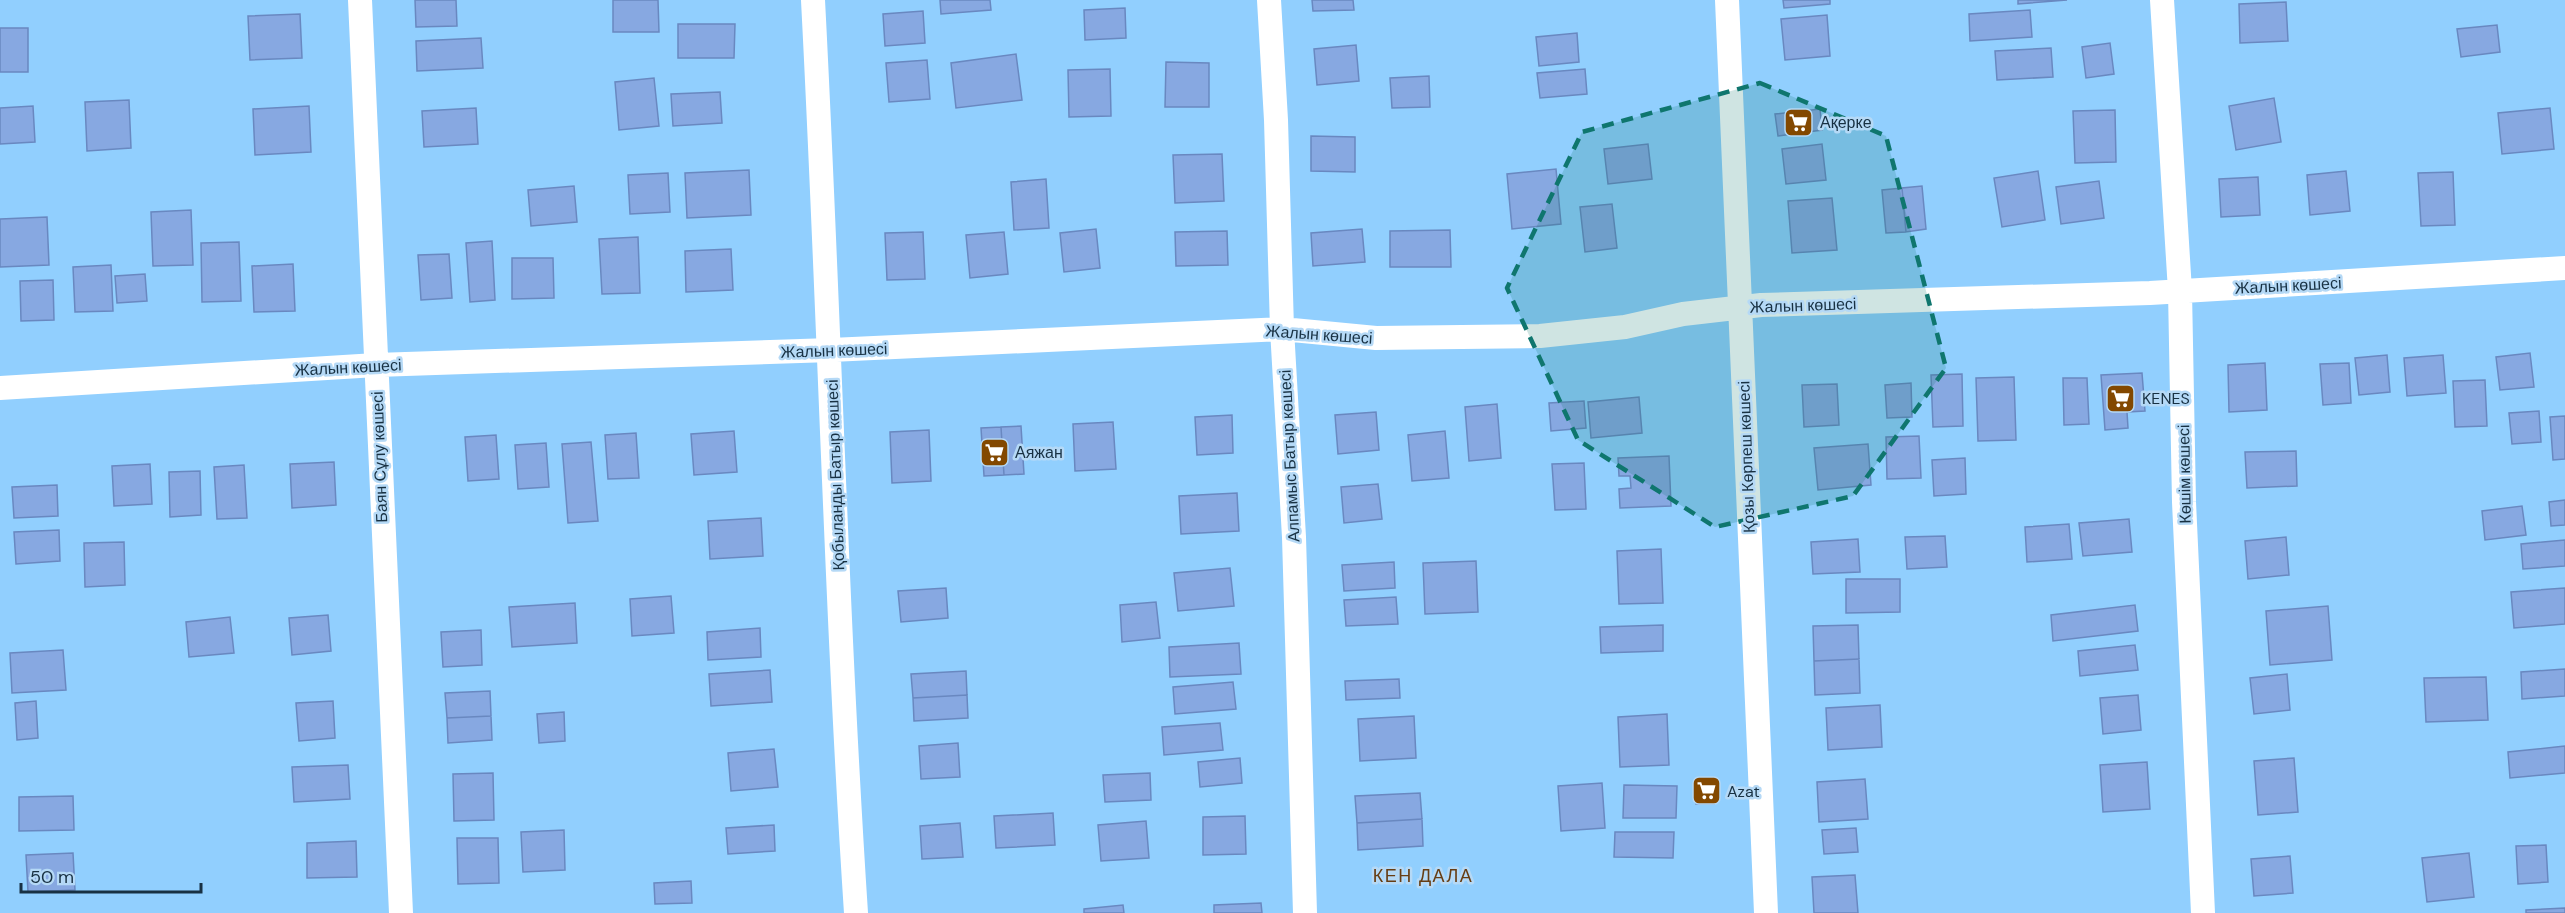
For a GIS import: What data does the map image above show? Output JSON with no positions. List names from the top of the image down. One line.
{"streets":{"street":["Жалын көшесі","Алпамыс Батыр көшесі","Баян Сұлу көшесі","Қозы Көрпеш көшесі","Көшім көшесі","Қобыланды Батыр көшесі"]},"crossings":[["Жалын көшесі","Алпамыс Батыр көшесі"],["Жалын көшесі","Баян Сұлу көшесі"],["Жалын көшесі","Қозы Көрпеш көшесі"],["Жалын көшесі","Көшім көшесі"],["Жалын көшесі","Қобыланды Батыр көшесі"]],"districts":["КЕН ДАЛА"],"places":{"supermarket":["Ақерке","KENES","Аяжан","Azat"]},"scale_bar":"50 m"}
